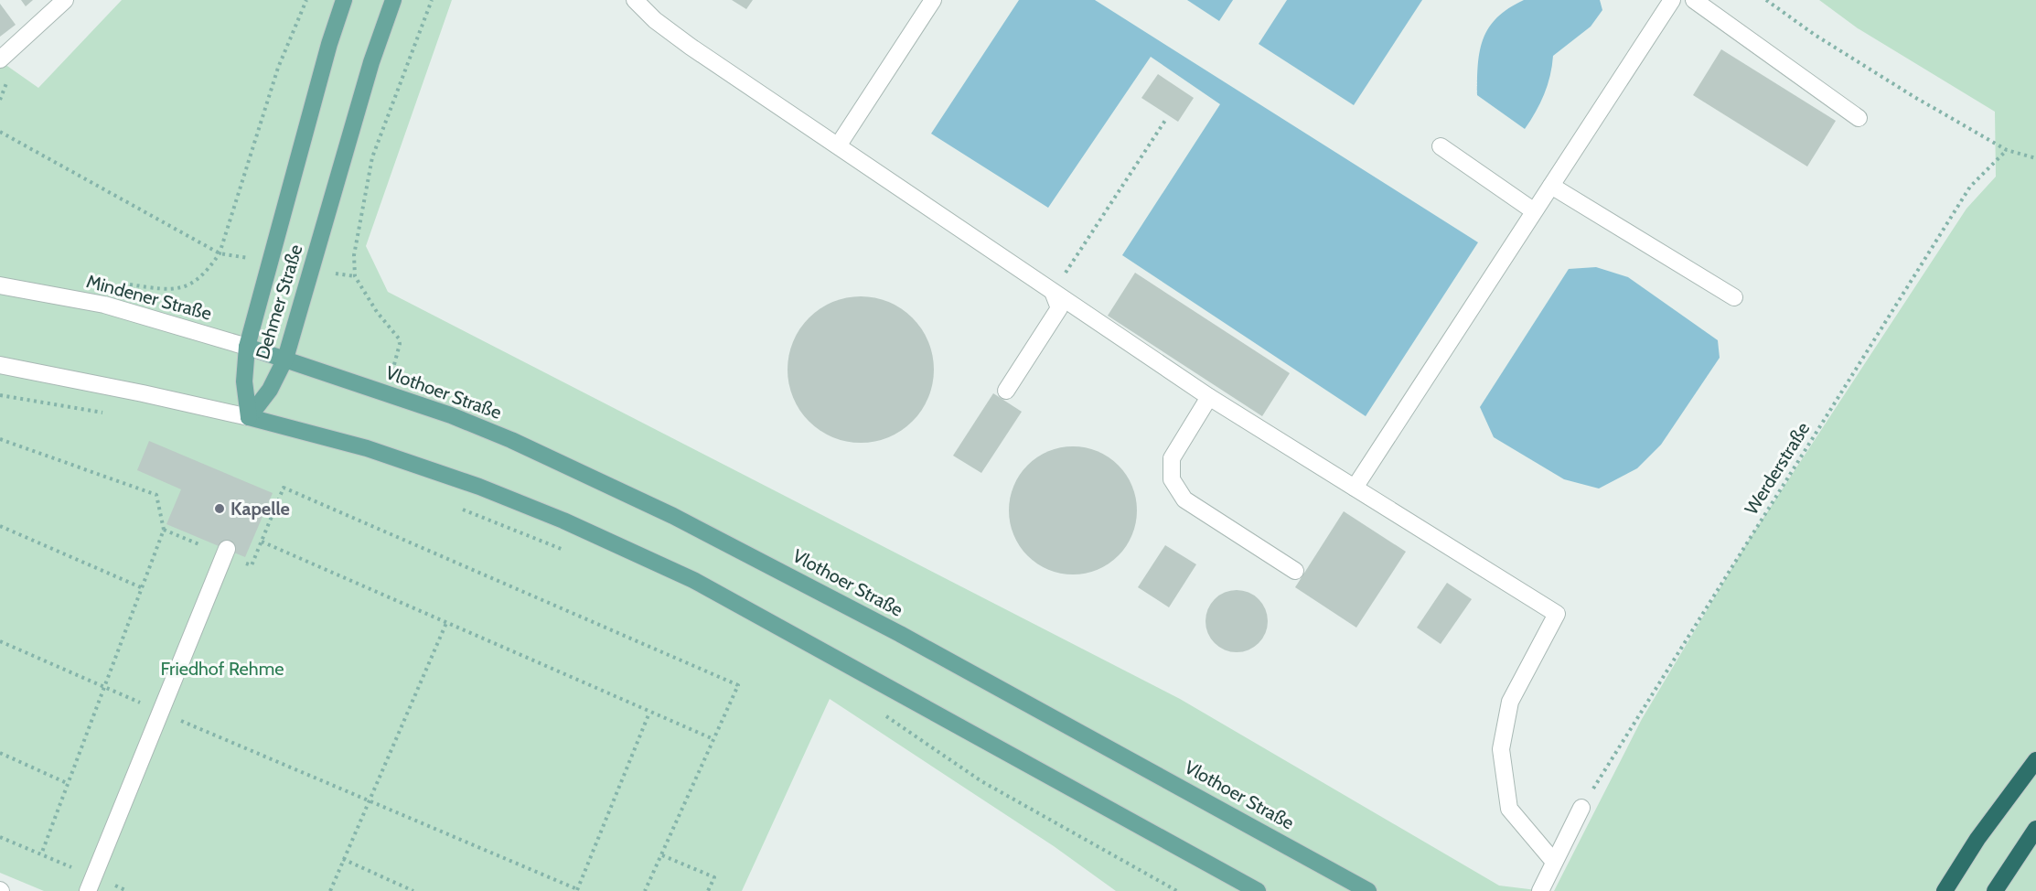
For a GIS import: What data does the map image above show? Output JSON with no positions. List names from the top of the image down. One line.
{"streets":{"main road":["Mindener Straße","Dehmer Straße","Vlothoer Straße"],"path":["Werderstraße"]},"crossings":[["Mindener Straße","Dehmer Straße"],["Mindener Straße","Vlothoer Straße"],["Dehmer Straße","Vlothoer Straße"]],"parks":["Friedhof Rehme"],"places":["Kapelle"]}
